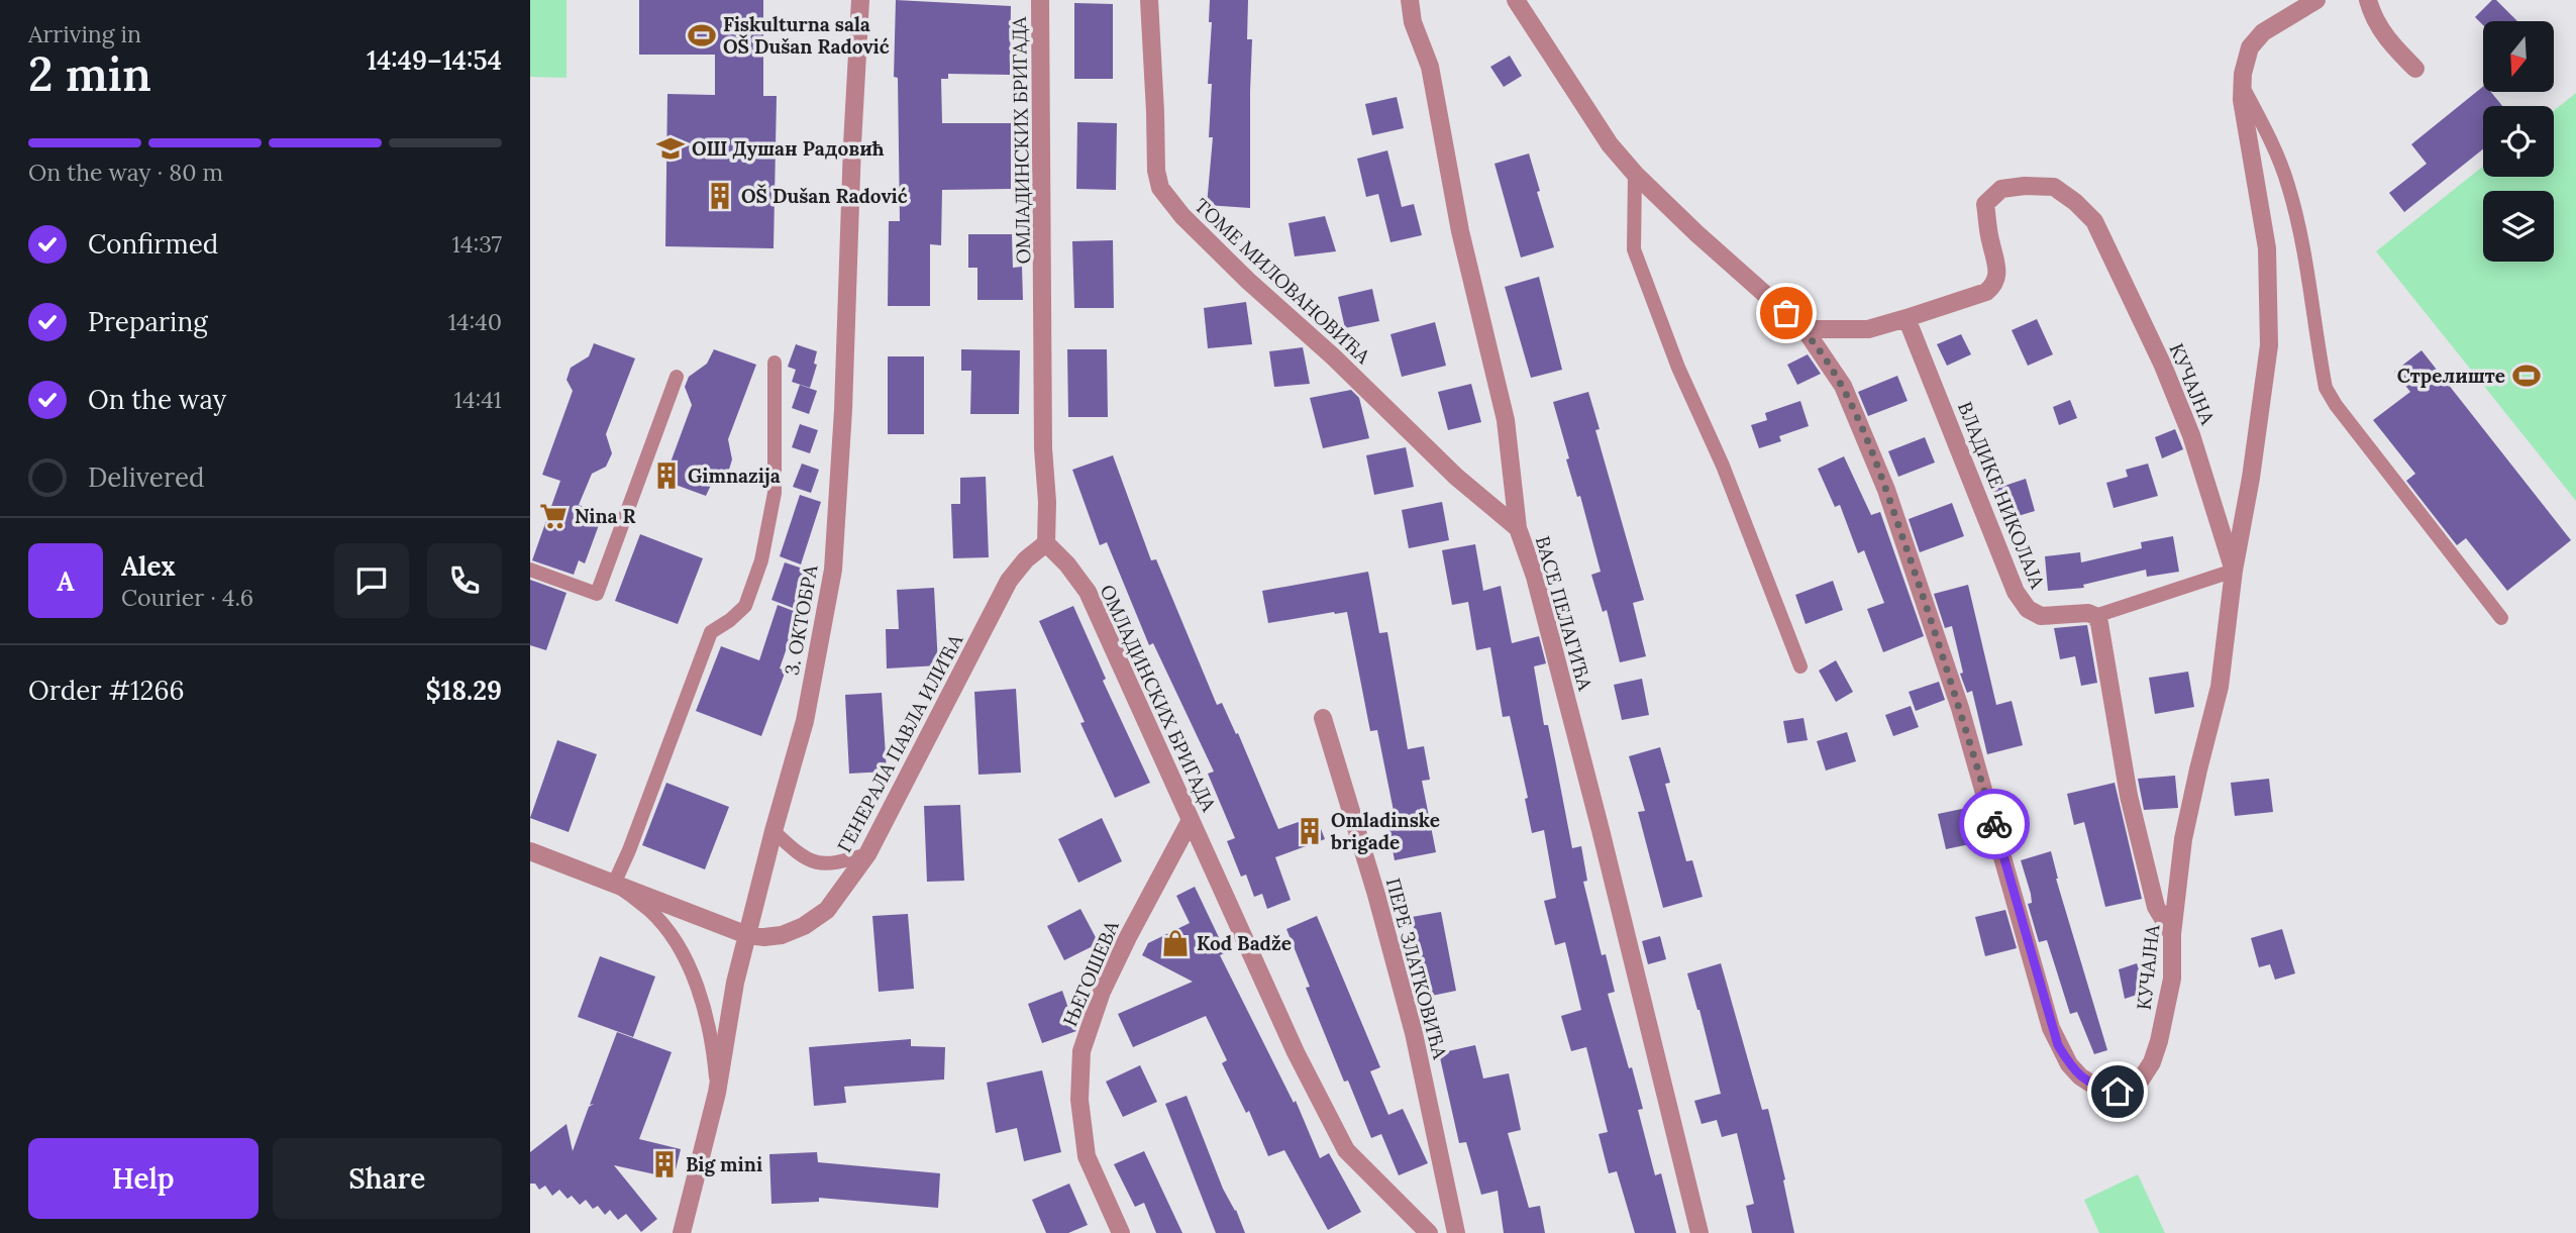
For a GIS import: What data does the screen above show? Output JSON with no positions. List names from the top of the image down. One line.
{"streets":{"street":["ОМЛАДИНСКИХ БРИГАДА","ТОМЕ МИЛОВАНОВИЋА","КУЧАЈНА","ВЛАДИКЕ НИКОЛАЈА","ВАСЕ ПЕЛАГИЋА","3. ОКТОБРА","ГЕНЕРАЛА ПАВЛА ИЛИЋА","ПЕРЕ ЗЛАТКОВИЋА","ЊЕГОШЕВА"]},"crossings":[["ОМЛАДИНСКИХ БРИГАДА","ГЕНЕРАЛА ПАВЛА ИЛИЋА"],["ОМЛАДИНСКИХ БРИГАДА","ЊЕГОШЕВА"],["ТОМЕ МИЛОВАНОВИЋА","ВАСЕ ПЕЛАГИЋА"],["КУЧАЈНА","ВЛАДИКЕ НИКОЛАЈА"],["3. ОКТОБРА","ГЕНЕРАЛА ПАВЛА ИЛИЋА"]],"places":{"sports":["Fiskulturna sala OŠ Dušan Radović","Стрелиште"],"school or university":["ОШ Душан Радовић"],"building":["OŠ Dušan Radović","Gimnazija","Omladinske brigade","Big mini"],"supermarket":["Nina R"],"shop":["Kod Badže"]},"north":"bottom","page":{"heading":["2 min","Arriving in","14:49–14:54"],"panel":["Alex","Courier · 4.6","Order #1266","$18.29"],"bar":"On the way · 80 m","list":[["Confirmed","14:37"],["Preparing","14:40"],["On the way","14:41"],"Delivered"],"round":"A","buttons":["Help","Share"]}}
